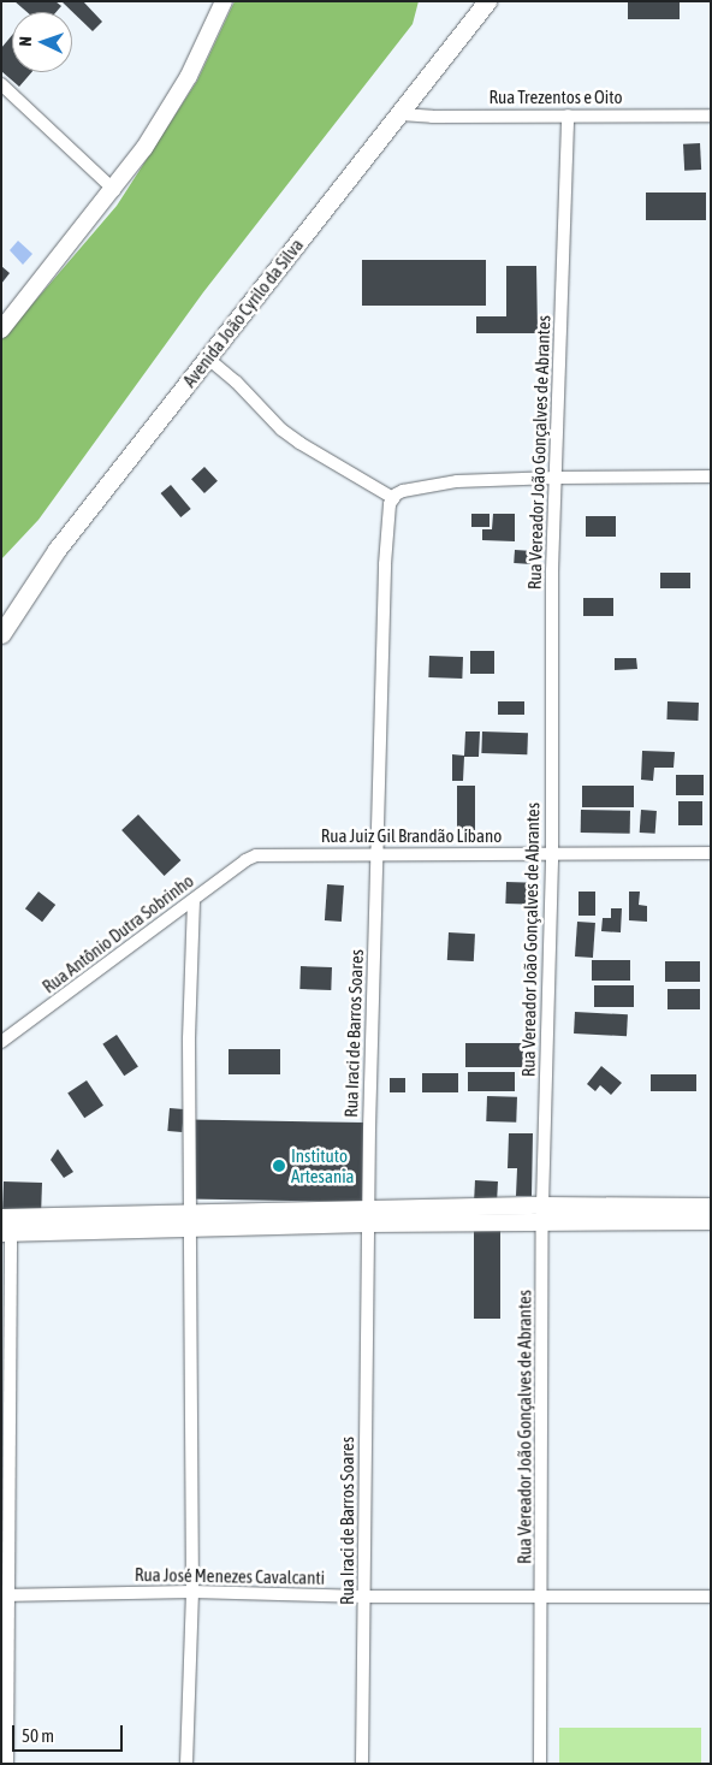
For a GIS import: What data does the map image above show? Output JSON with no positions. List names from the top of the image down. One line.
{"streets":{"main road":["Avenida João Cyrilo da Silva"],"street":["Rua Trezentos e Oito","Rua Vereador João Gonçalves de Abrantes","Rua Juiz Gil Brandão Líbano","Rua Antônio Dutra Sobrinho","Rua Iraci de Barros Soares","Rua José Menezes Cavalcanti"]},"crossings":[["Rua Trezentos e Oito","Avenida João Cyrilo da Silva"],["Rua Trezentos e Oito","Rua Vereador João Gonçalves de Abrantes"],["Rua Vereador João Gonçalves de Abrantes","Rua Juiz Gil Brandão Líbano"],["Rua Vereador João Gonçalves de Abrantes","Rua José Menezes Cavalcanti"],["Rua Juiz Gil Brandão Líbano","Rua Antônio Dutra Sobrinho"],["Rua Juiz Gil Brandão Líbano","Rua Iraci de Barros Soares"],["Rua Iraci de Barros Soares","Rua José Menezes Cavalcanti"]],"places":["Instituto Artesania"],"scale_bar":"50 m","north":"left"}
